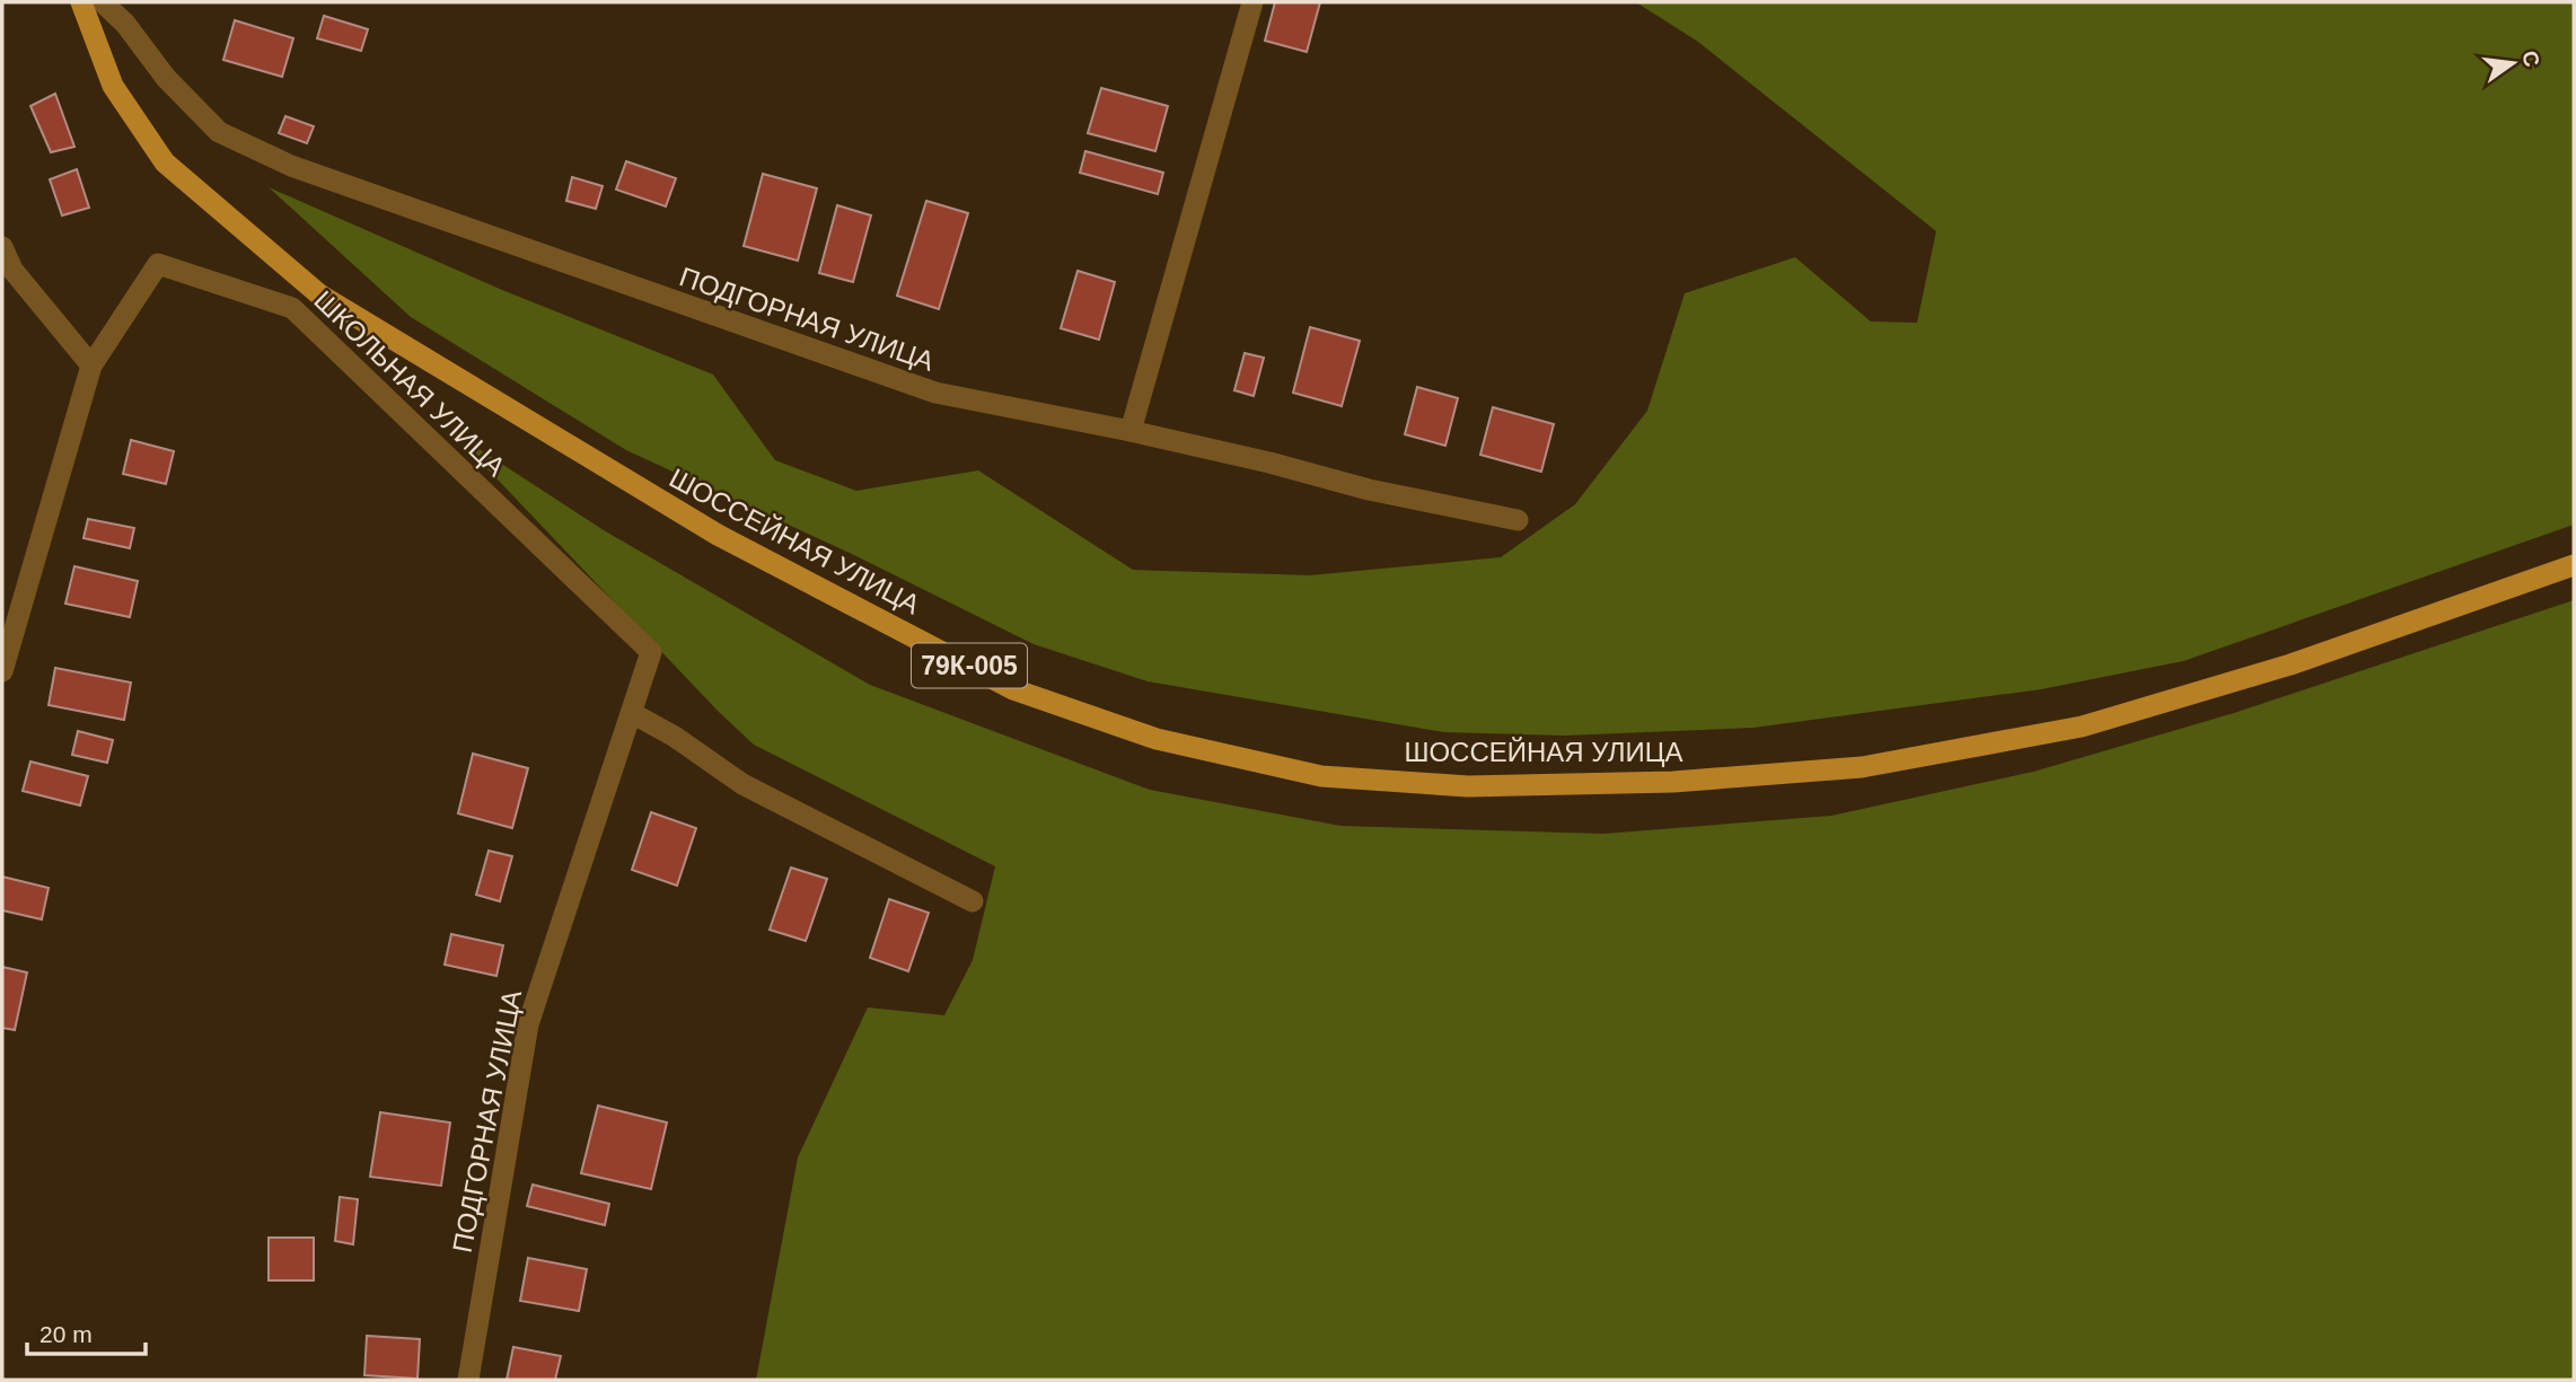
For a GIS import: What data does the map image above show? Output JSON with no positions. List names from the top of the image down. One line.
{"streets":{"main road":["ШОССЕЙНАЯ УЛИЦА","79К-005"],"street":["ПОДГОРНАЯ УЛИЦА","ШКОЛЬНАЯ УЛИЦА"]},"crossings":[["ПОДГОРНАЯ УЛИЦА","ШКОЛЬНАЯ УЛИЦА"]],"scale_bar":"20 m","north":"right"}
